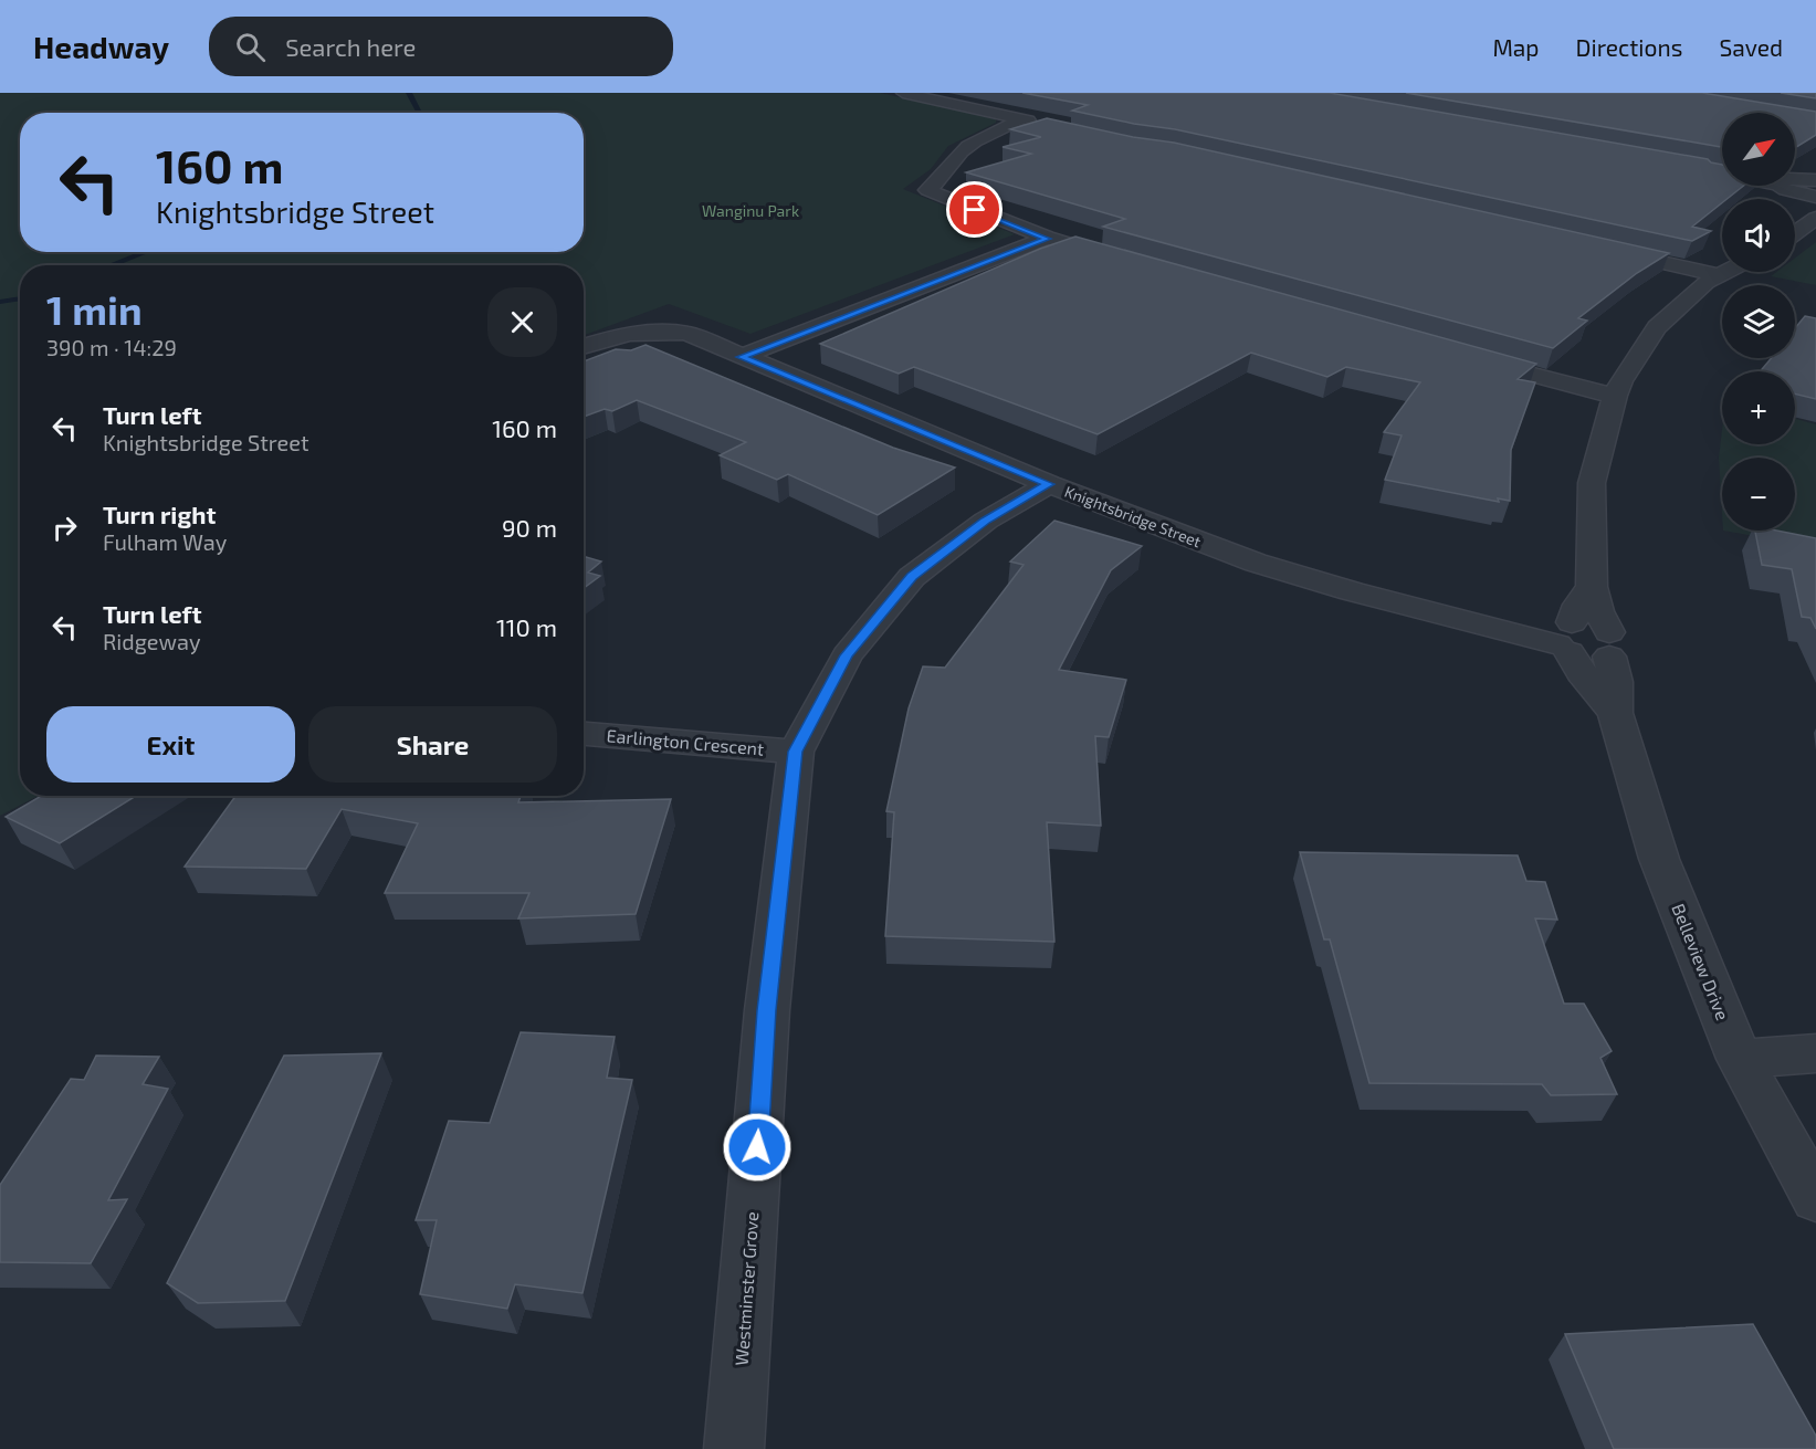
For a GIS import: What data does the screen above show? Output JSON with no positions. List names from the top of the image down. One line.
{"streets":{"street":["Knightsbridge Street","Earlington Crescent","Belleview Drive","Westminster Grove"]},"crossings":[["Knightsbridge Street","Belleview Drive"],["Knightsbridge Street","Westminster Grove"],["Earlington Crescent","Westminster Grove"]],"parks":["Wanginu Park"],"north":"top right","page":{"header":"Headway","search":"Search here","nav":["Map","Directions","Saved"],"map_buttons":["+","−"],"turn":["160 m","Knightsbridge Street"],"heading":["1 min","390 m · 14:29"],"list":[{"name":"Turn left","note":"Knightsbridge Street","value":"160 m"},{"name":"Turn right","note":"Fulham Way","value":"90 m"},{"name":"Turn left","note":"Ridgeway","value":"110 m"}],"buttons":["Exit","Share"]}}
